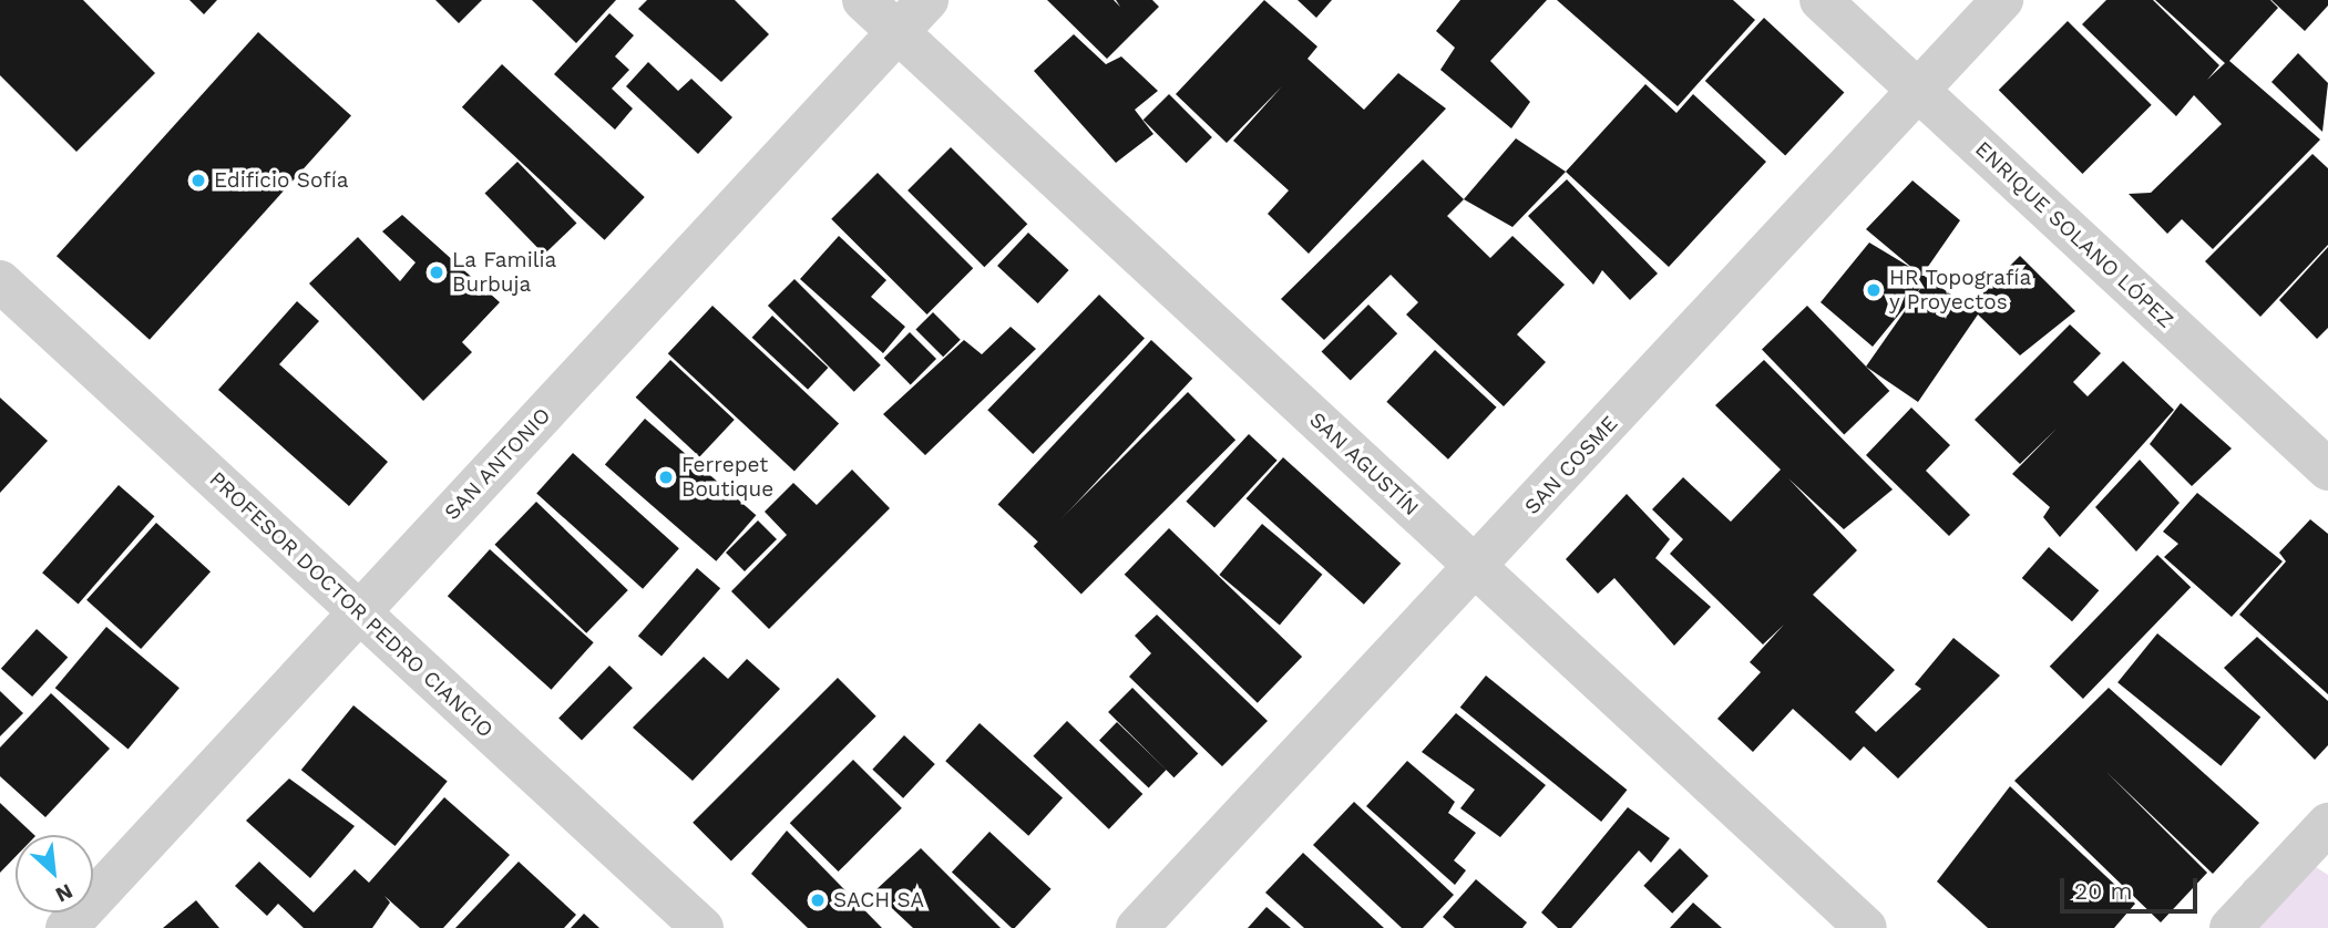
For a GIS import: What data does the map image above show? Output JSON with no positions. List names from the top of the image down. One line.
{"streets":{"street":["ENRIQUE SOLANO LÓPEZ","SAN ANTONIO","SAN AGUSTÍN","SAN COSME","PROFESOR DOCTOR PEDRO CIANCIO"]},"crossings":[["ENRIQUE SOLANO LÓPEZ","SAN COSME"],["SAN ANTONIO","SAN AGUSTÍN"],["SAN ANTONIO","PROFESOR DOCTOR PEDRO CIANCIO"],["SAN AGUSTÍN","SAN COSME"]],"places":["Edificio Sofía","La Familia Burbuja","HR Topografía y Proyectos","Ferrepet Boutique","SACH SA"],"scale_bar":"20 m","north":"bottom right"}
